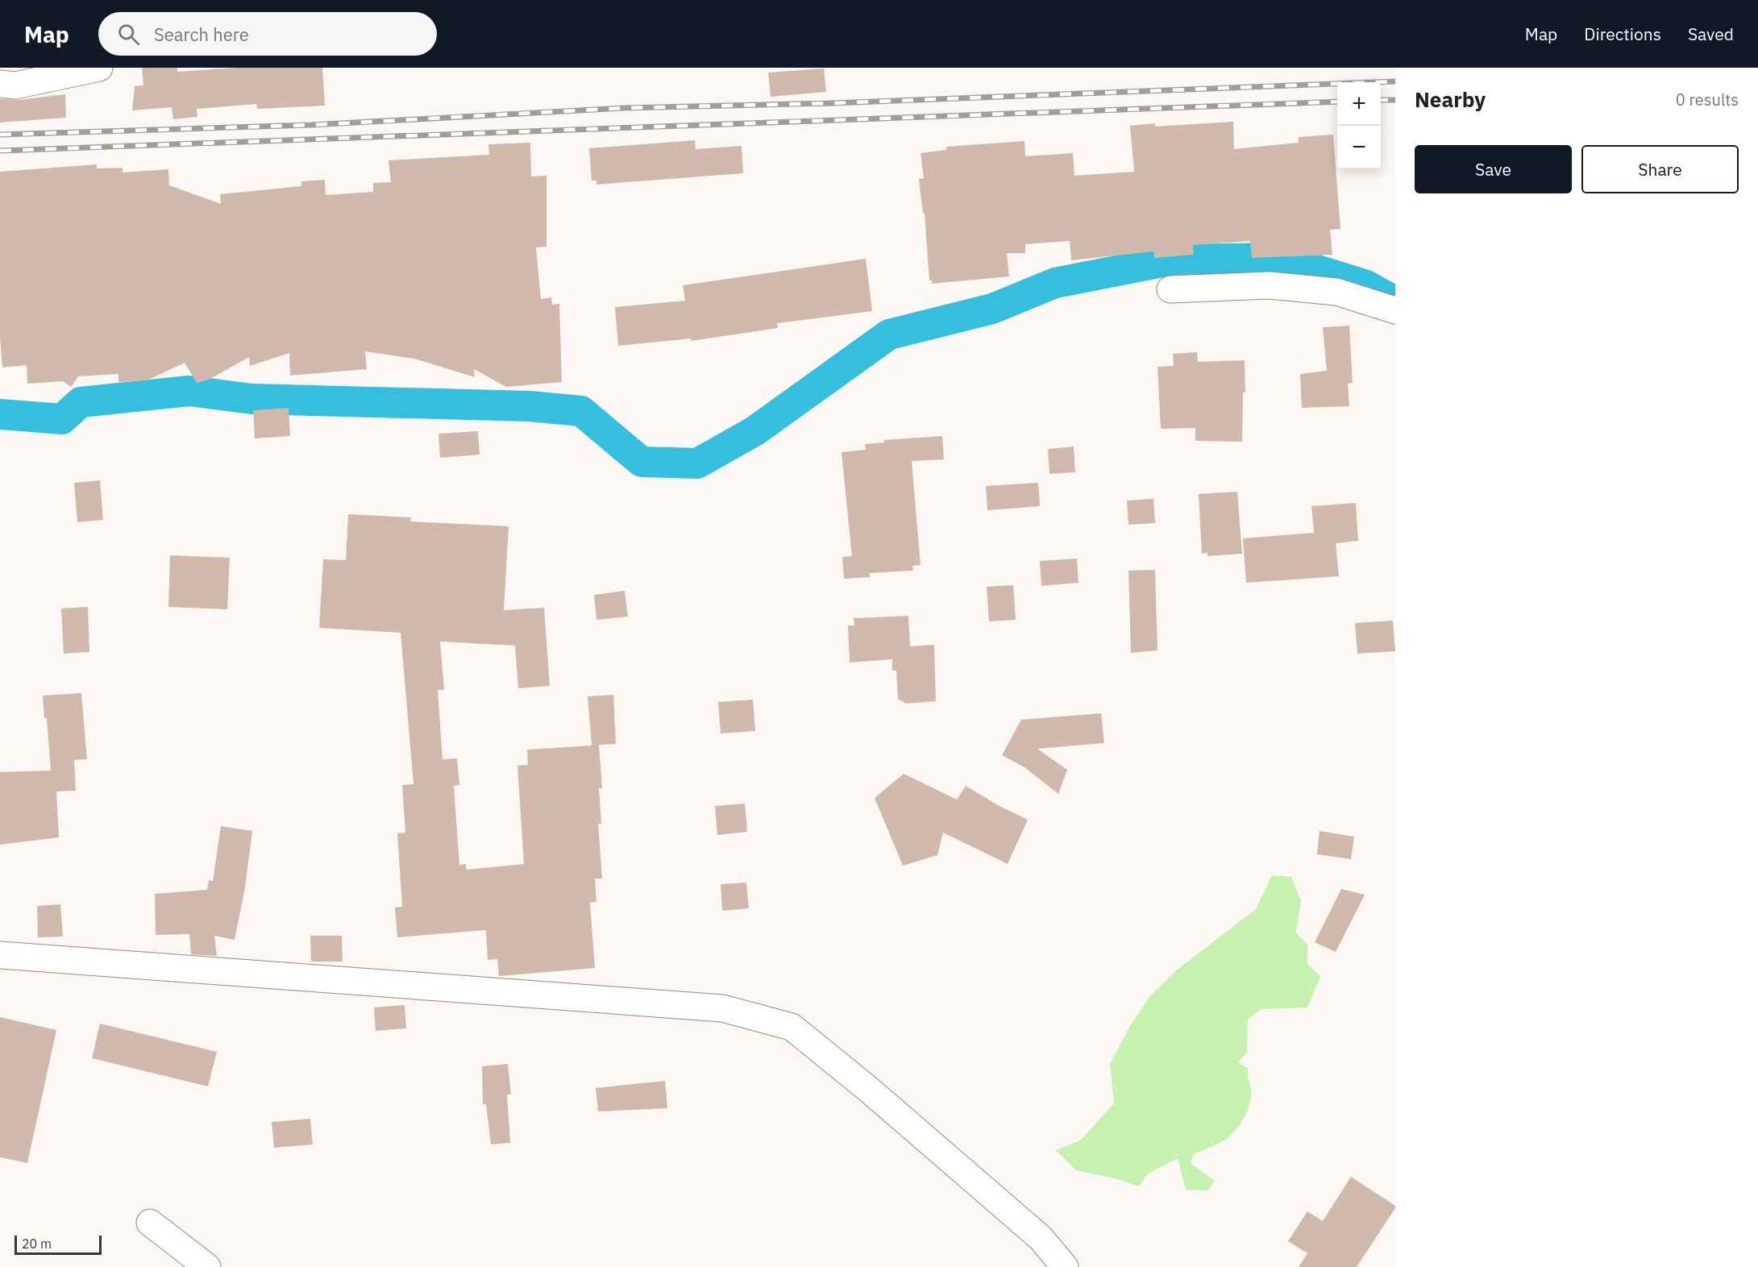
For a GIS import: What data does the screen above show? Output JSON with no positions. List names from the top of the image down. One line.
{"scale_bar":"20 m","page":{"header":"Map","search":"Search here","nav":["Map","Directions","Saved"],"heading":["Nearby","0 results"],"map_buttons":["+","−"],"buttons":["Save","Share"],"scale":"20 m"}}
